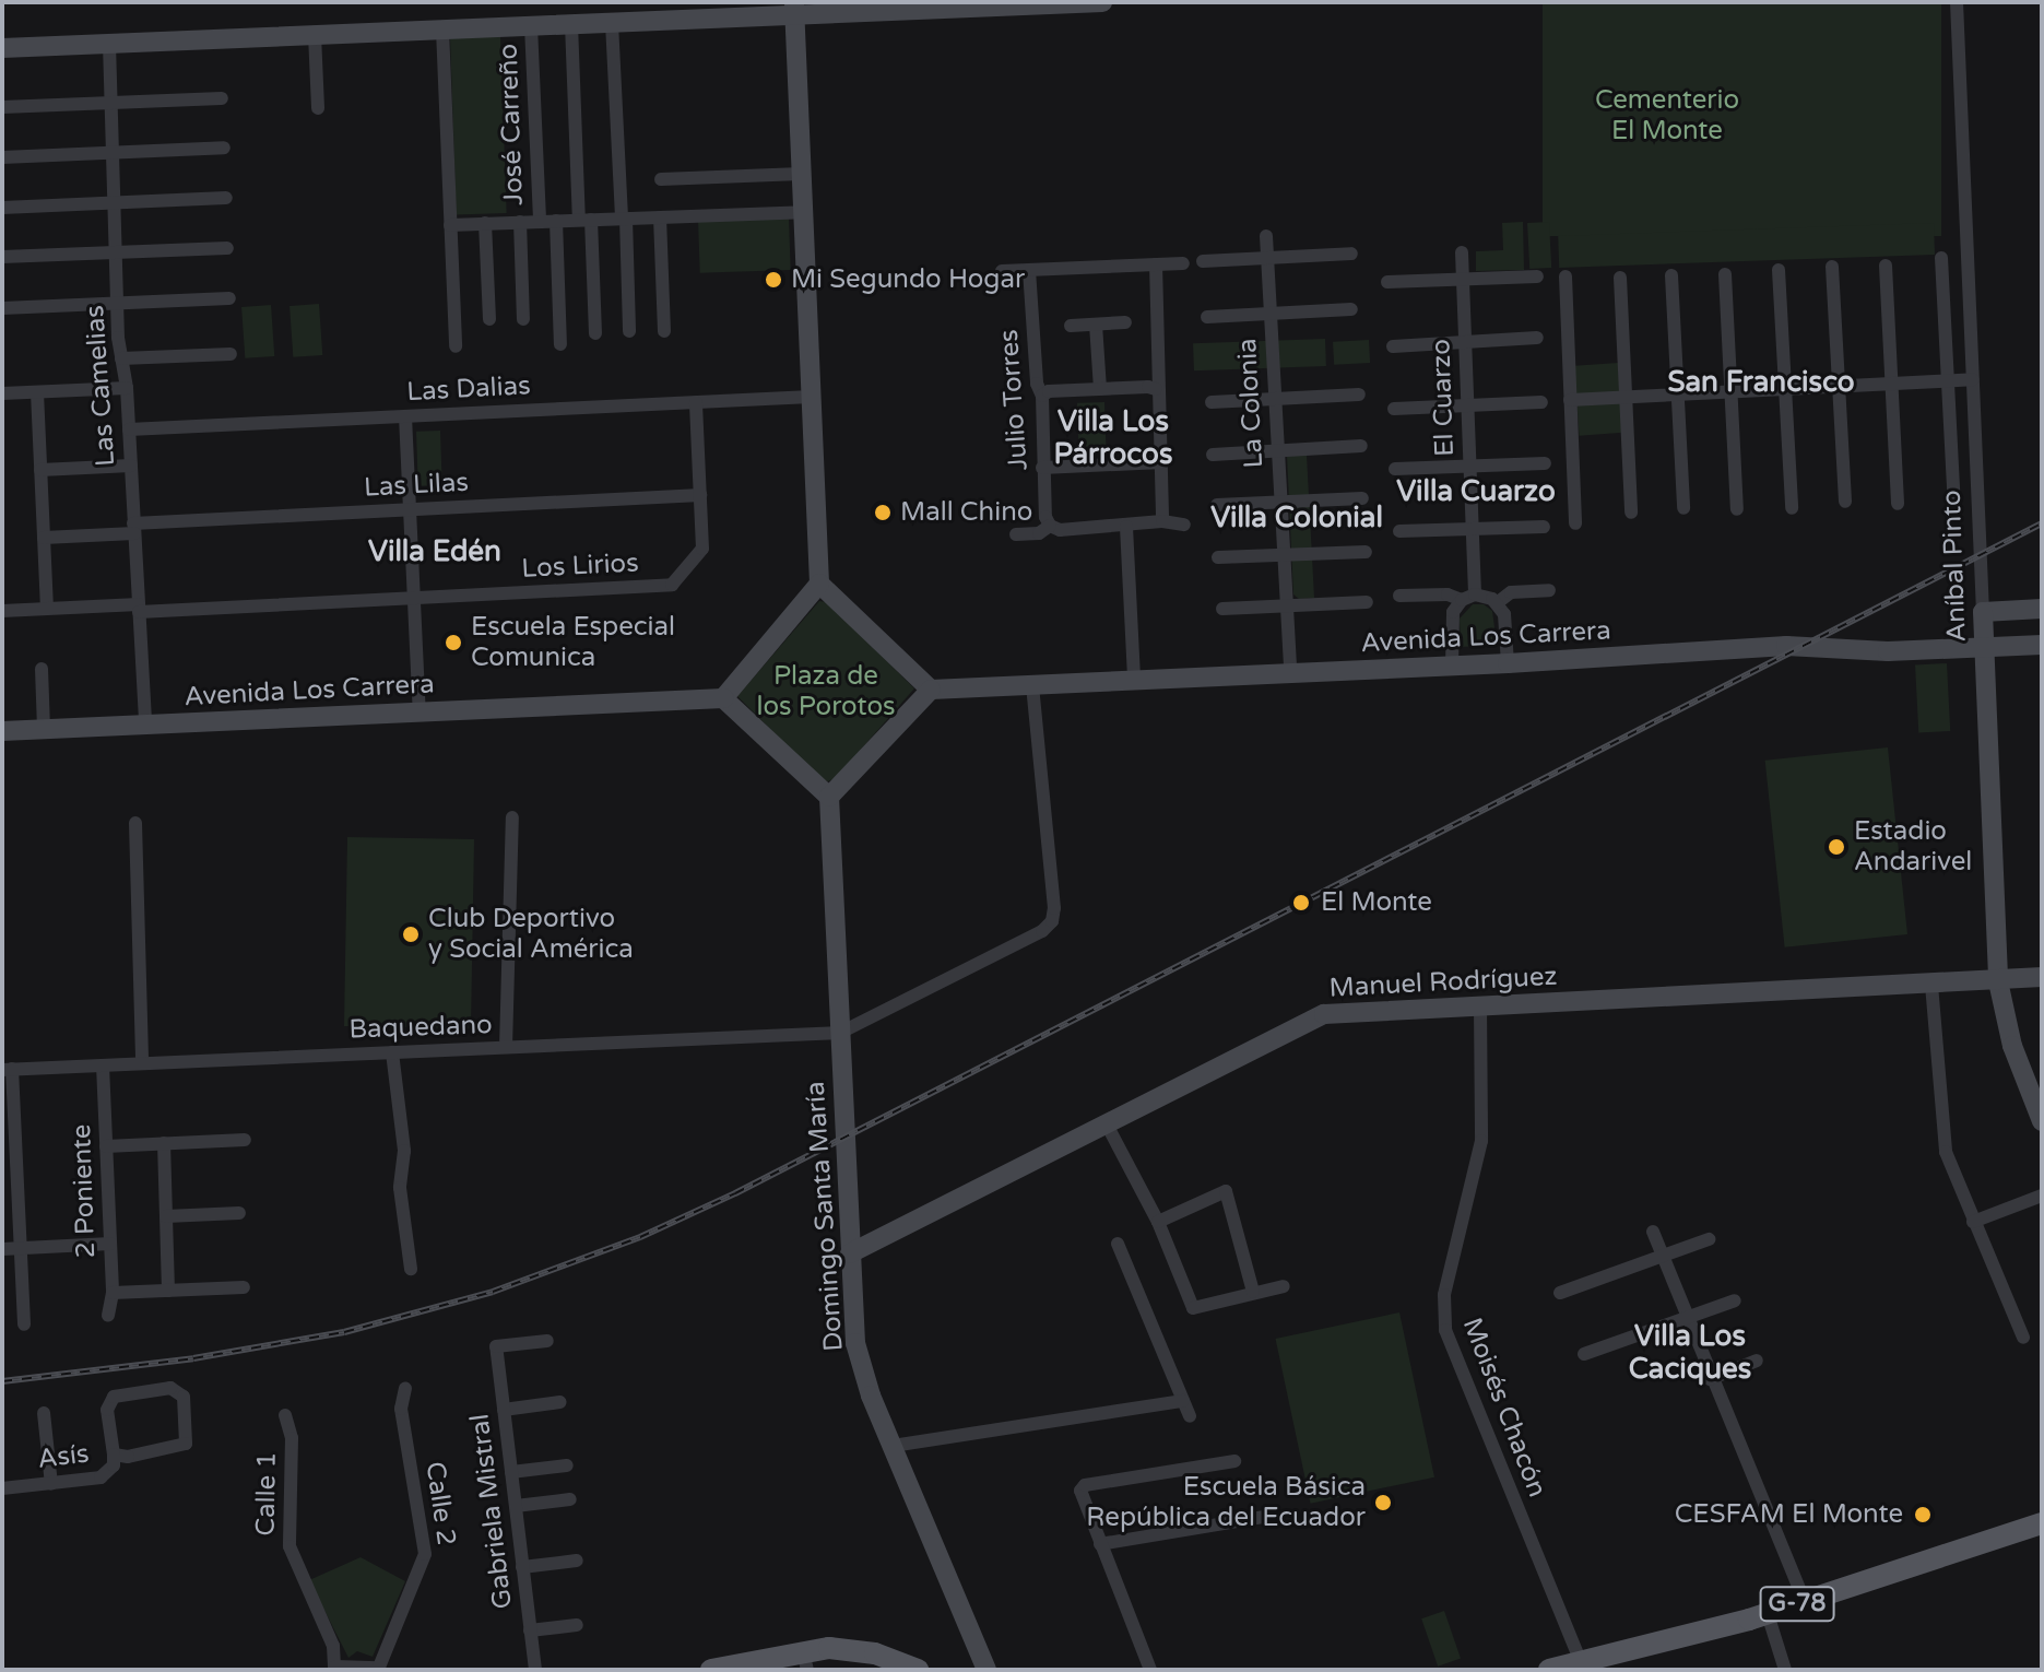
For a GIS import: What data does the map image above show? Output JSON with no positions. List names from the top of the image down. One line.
{"streets":{"main road":["G-78"],"street":["José Carreño","Las Camelias","Las Dalias","El Cuarzo","Julio Torres","La Colonia","Las Lilas","Los Lirios","Aníbal Pinto","Avenida Los Carrera","Manuel Rodríguez","Baquedano","2 Poniente","Domingo Santa María","Moisés Chacón","Asís","Calle 1","Calle 2","Gabriela Mistral"]},"crossings":[["Las Camelias","Las Dalias"],["Las Camelias","Las Lilas"],["Las Camelias","Los Lirios"],["Las Camelias","Avenida Los Carrera"],["Las Dalias","Los Lirios"],["El Cuarzo","Avenida Los Carrera"],["La Colonia","Avenida Los Carrera"],["Las Lilas","Los Lirios"],["Aníbal Pinto","Avenida Los Carrera"],["Aníbal Pinto","Manuel Rodríguez"],["Manuel Rodríguez","Domingo Santa María"],["Manuel Rodríguez","Moisés Chacón"],["Baquedano","2 Poniente"],["Baquedano","Domingo Santa María"],["Moisés Chacón","G-78"]],"districts":["San Francisco","Villa Los Párrocos","Villa Cuarzo","Villa Colonial","Villa Edén","Villa Los Caciques"],"parks":["Cementerio El Monte","Plaza de los Porotos"],"places":["Mi Segundo Hogar","Mall Chino","Escuela Especial Comunica","Estadio Andarivel","El Monte","Club Deportivo y Social América","Escuela Básica República del Ecuador","CESFAM El Monte"]}
